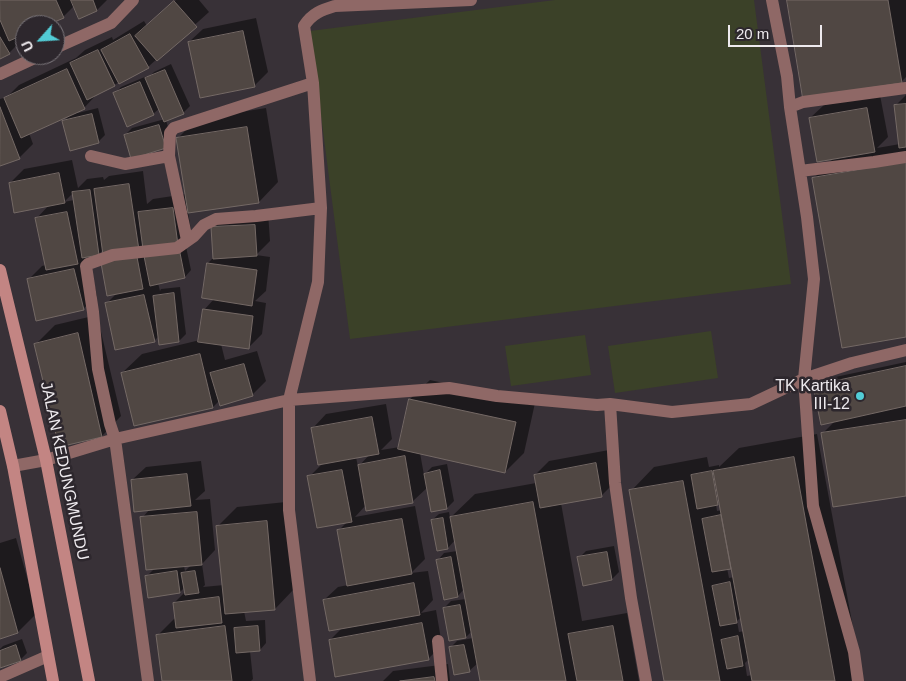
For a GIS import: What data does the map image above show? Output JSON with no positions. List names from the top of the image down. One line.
{"streets":{"main road":["JALAN KEDUNGMUNDU"]},"places":["TK Kartika III-12"],"scale_bar":"20 m","north":"bottom left"}
